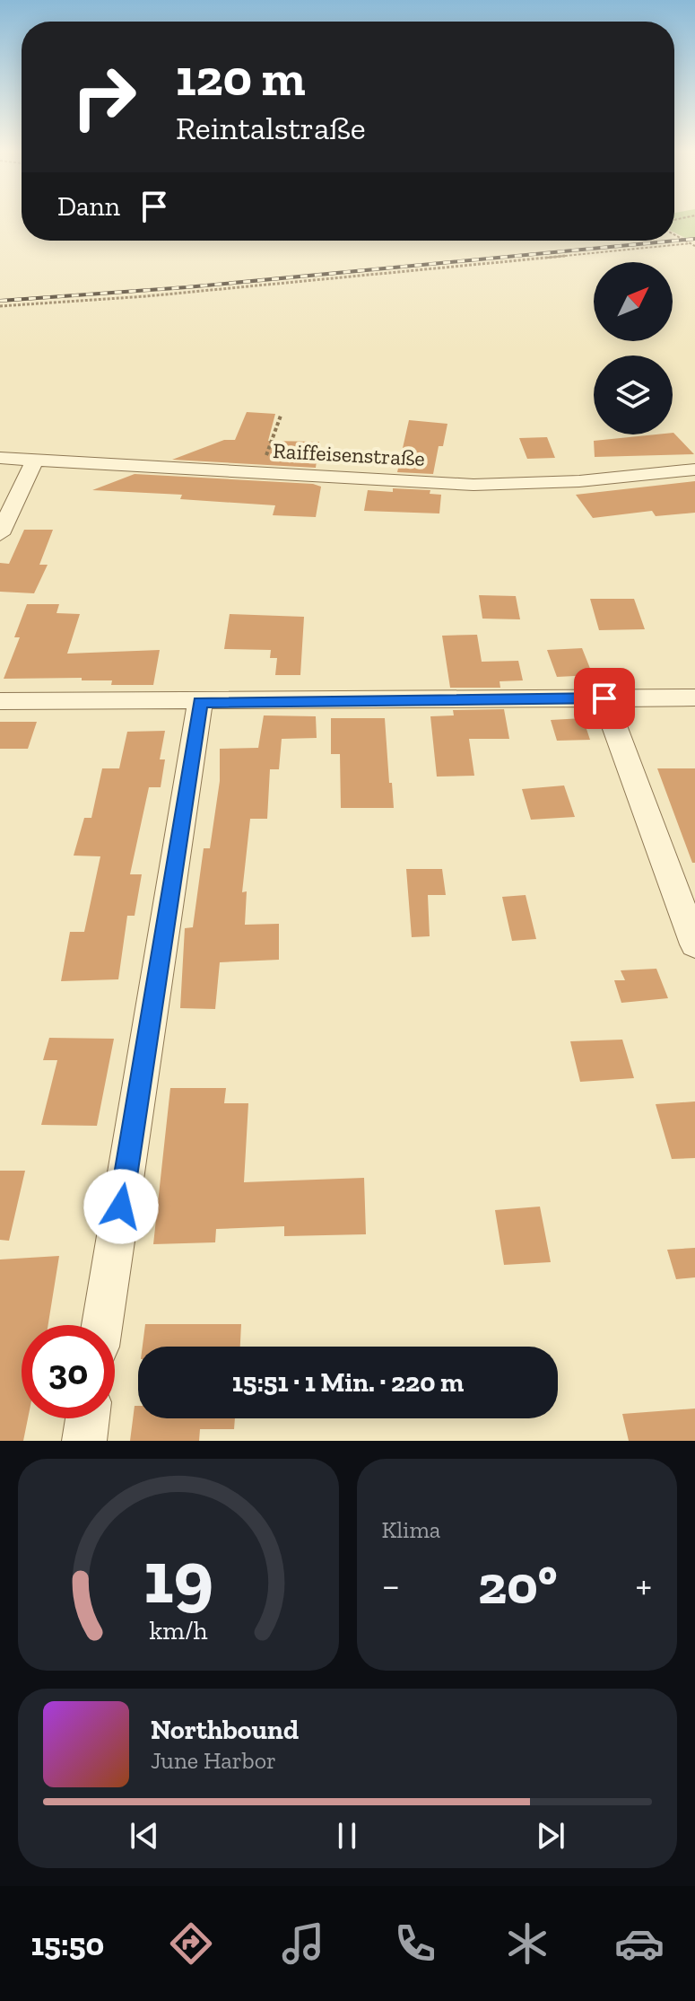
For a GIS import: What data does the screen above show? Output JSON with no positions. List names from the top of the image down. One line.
{"streets":{"street":["Raiffeisenstraße"]},"north":"top right","page":{"turn":["120 m","Reintalstraße"],"then":"Dann","limit":"30","trip":"15:51 · 1 Min. · 220 m","tile":"Klima","heat":["−","20°","+"],"song":["Northbound","June Harbor"],"tabs":"15:50","gauge":["19","km/h"]}}
